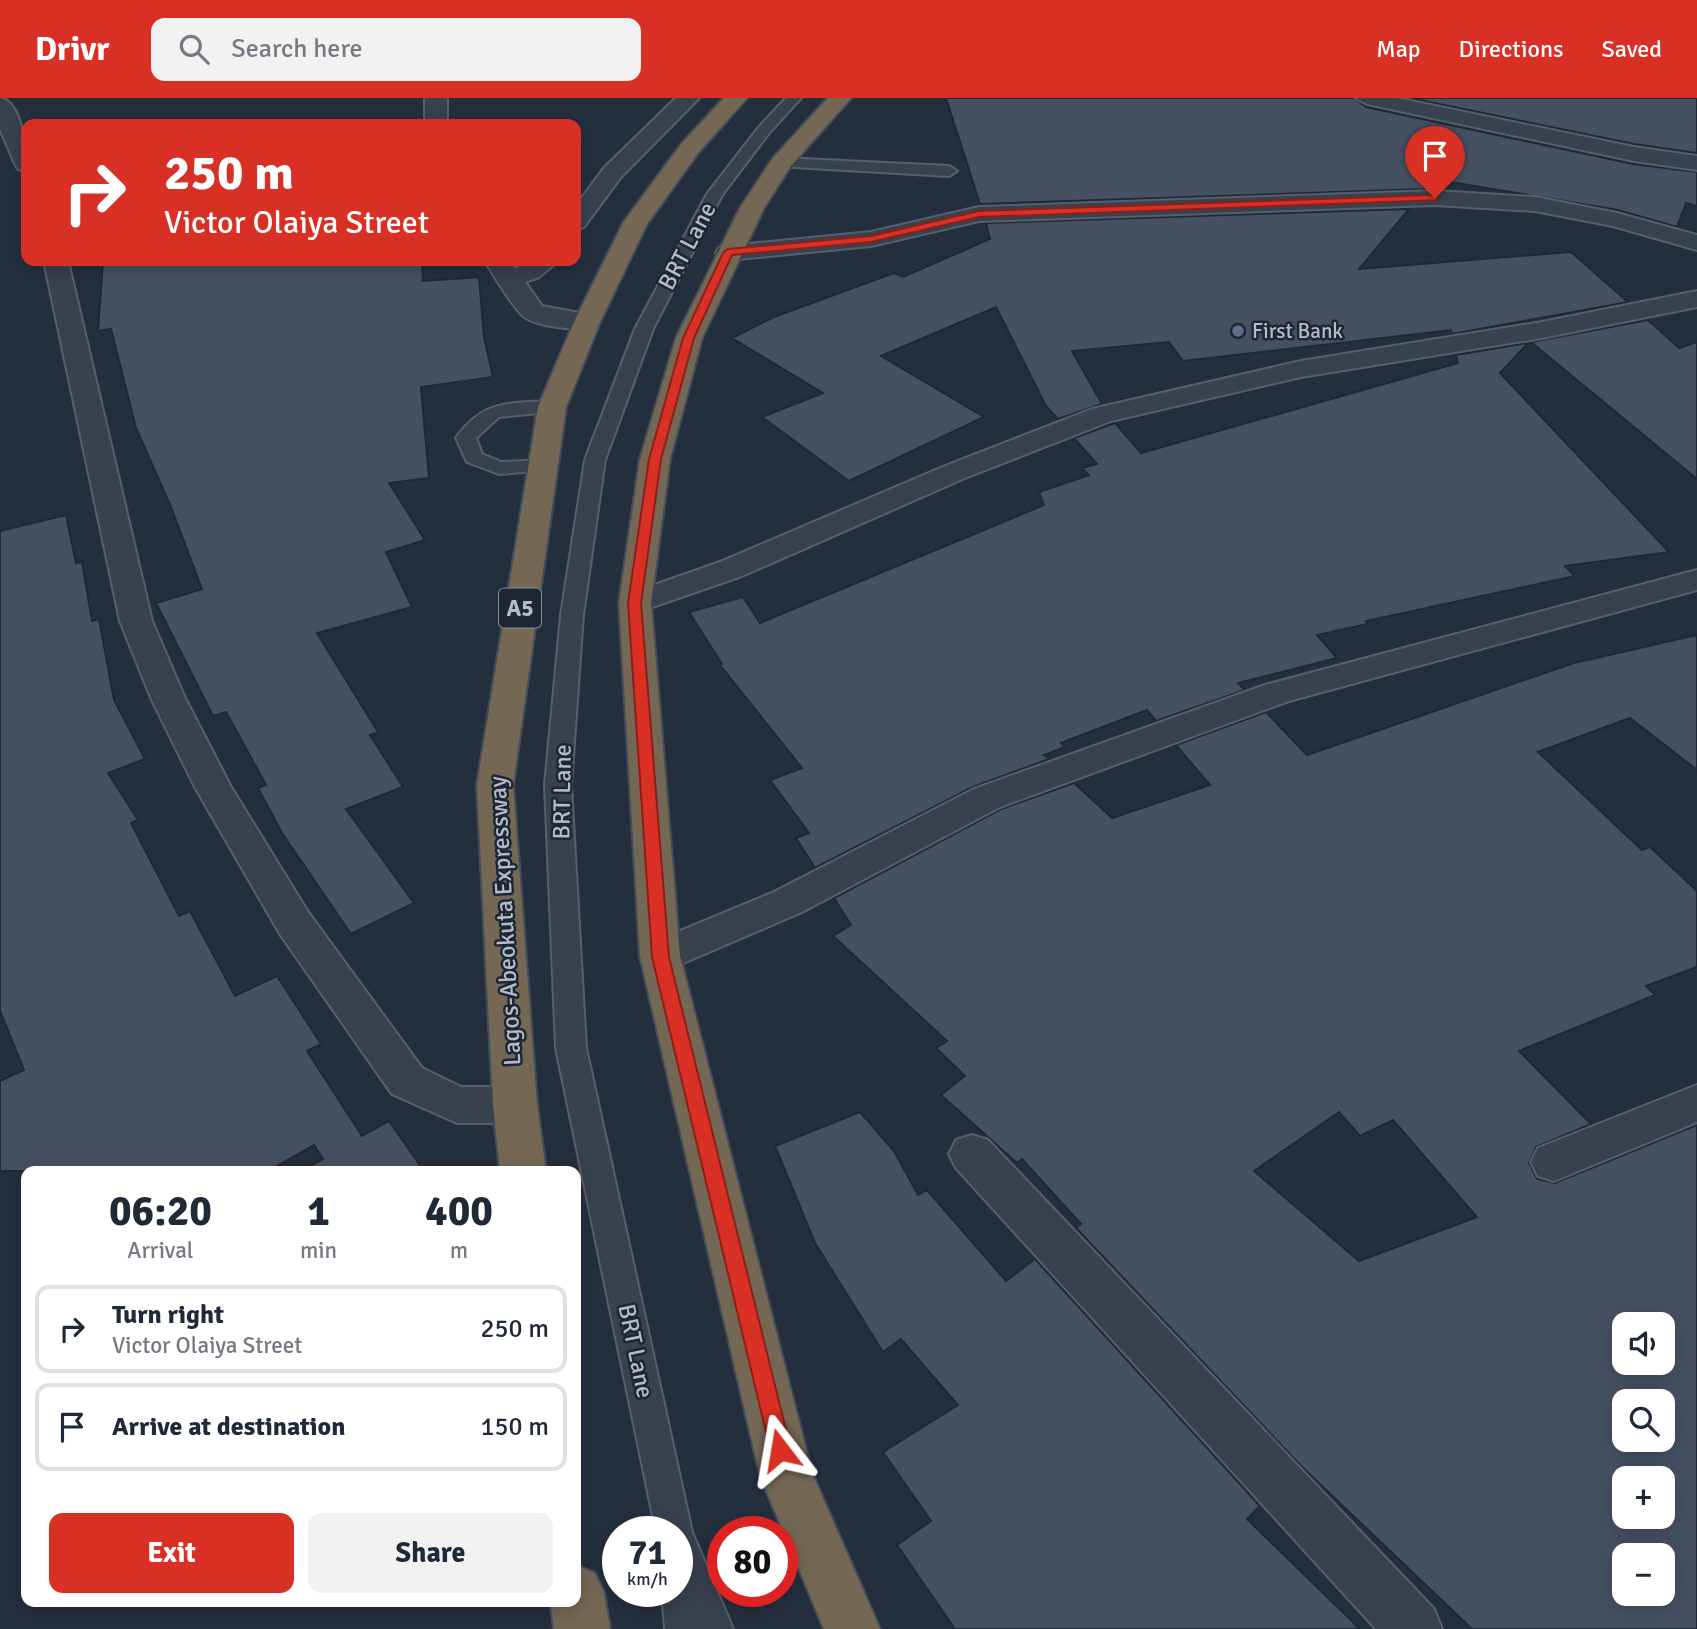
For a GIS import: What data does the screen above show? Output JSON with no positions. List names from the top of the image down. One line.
{"streets":{"highway":["A5","Lagos-Abeokuta Expressway"],"lane":["BRT Lane"]},"places":["First Bank"],"page":{"header":"Drivr","search":"Search here","nav":["Map","Directions","Saved"],"turn":["250 m","Victor Olaiya Street"],"eta":["06:20","Arrival","1","min","400","m"],"list":[{"name":"Turn right","note":"Victor Olaiya Street","value":"250 m"},{"name":"Arrive at destination","value":"150 m"}],"map_buttons":["+","−"],"buttons":["Exit","Share"],"speed":"71 km/h","limit":"80"}}
